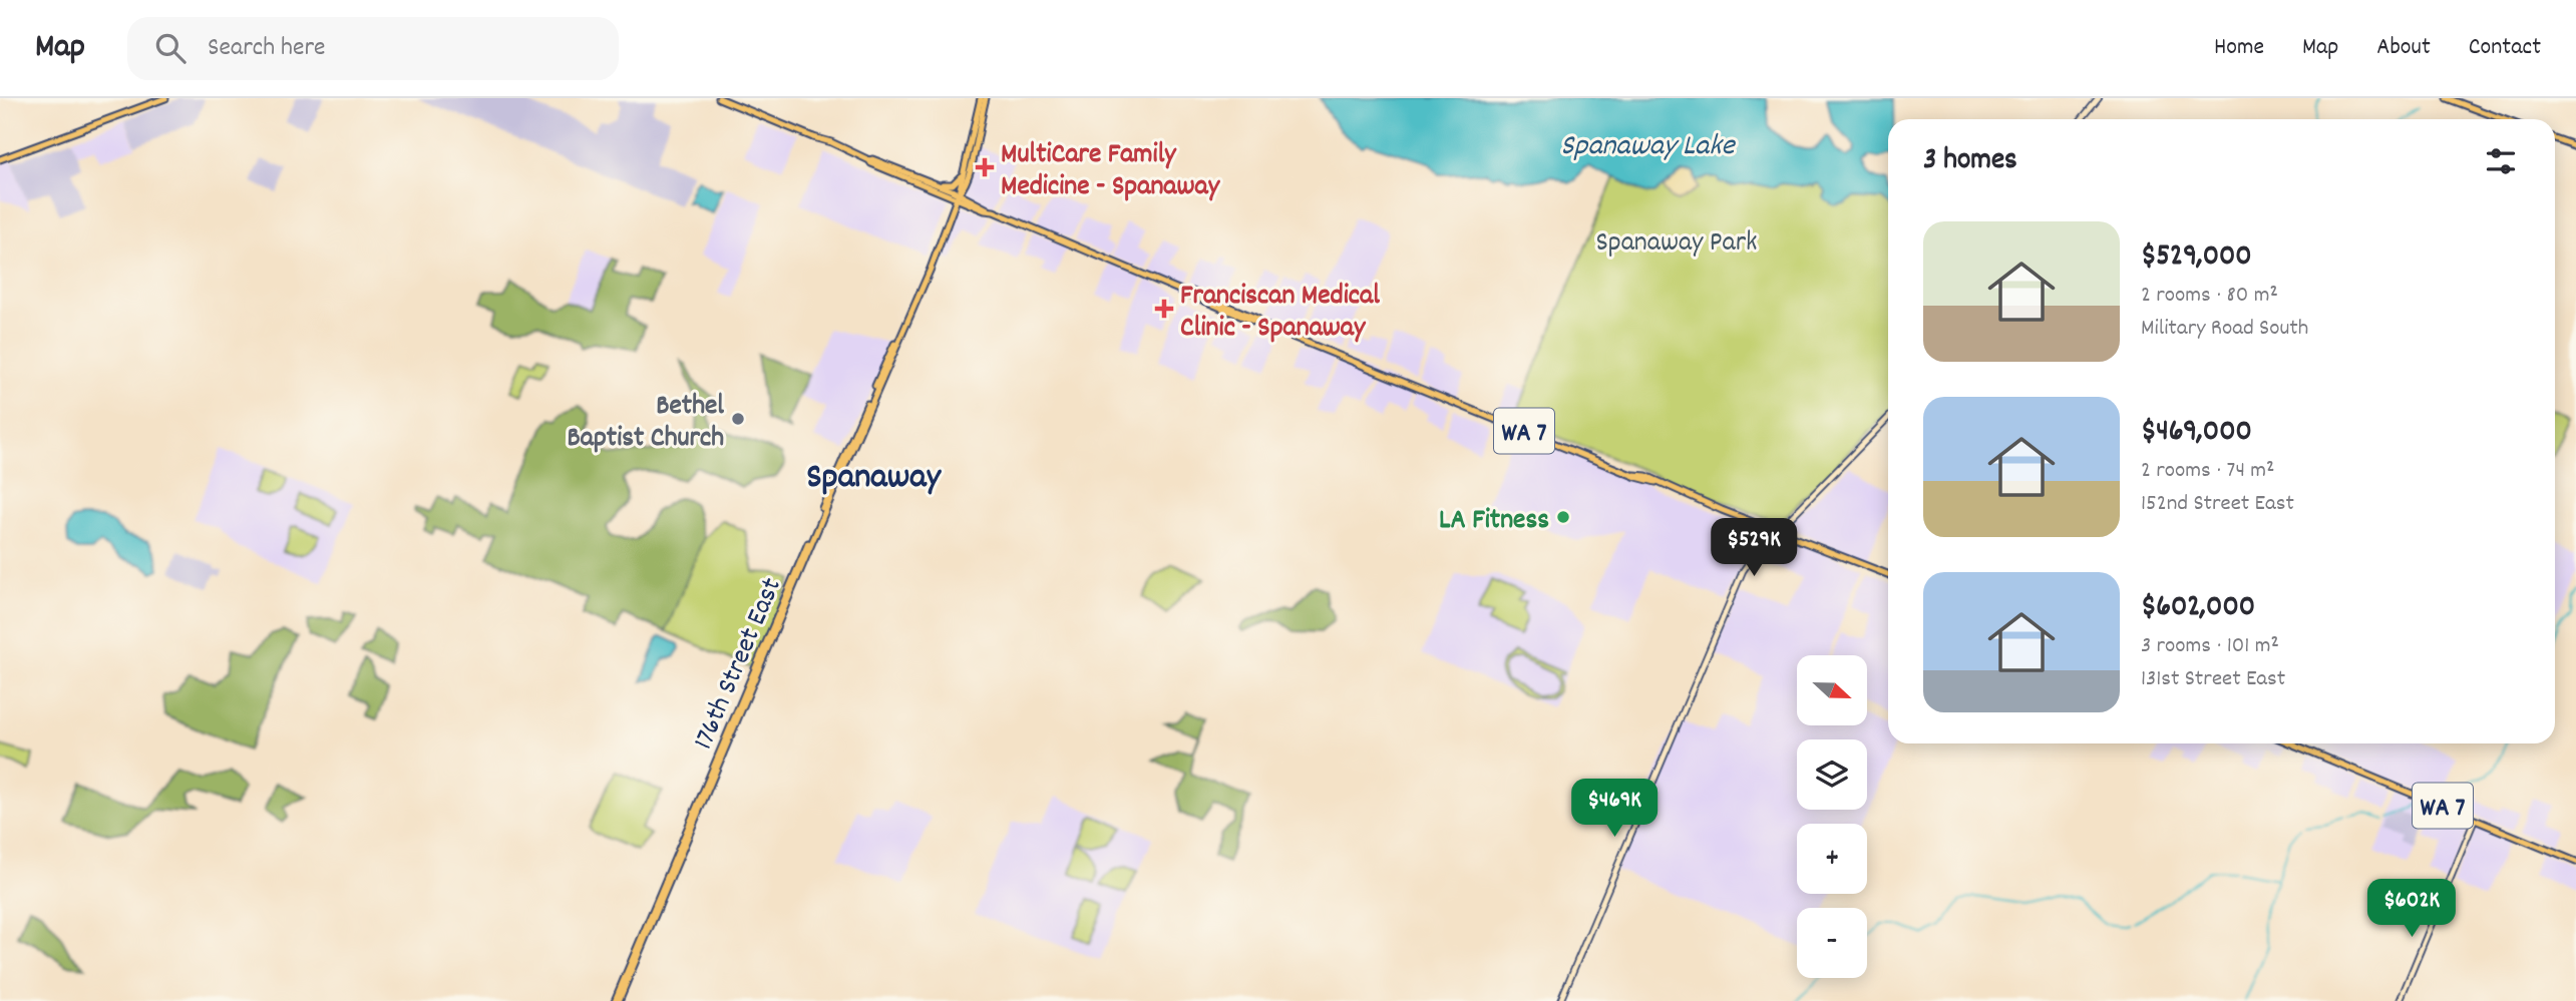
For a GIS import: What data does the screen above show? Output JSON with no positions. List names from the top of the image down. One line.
{"streets":{"main road":["WA 7","176th Street East"]},"crossings":[["WA 7","176th Street East"]],"districts":["Spanaway"],"water":["Spanaway Lake"],"parks":["Spanaway Park"],"places":{"health":["MultiCare Family Medicine - Spanaway","Franciscan Medical Clinic - Spanaway"],"other":["Bethel Baptist Church","LA Fitness"]},"north":"right","page":{"header":"Map","search":"Search here","nav":["Home","Map","About","Contact"],"heading":"3 homes","list":[{"name":"$529,000","note":"2 rooms · 80 m² · Military Road South"},{"name":"$469,000","note":"2 rooms · 74 m² · 152nd Street East"},{"name":"$602,000","note":"3 rooms · 101 m² · 131st Street East"}],"price":["$529K","$469K","$602K"],"map_buttons":["+","−"]}}
